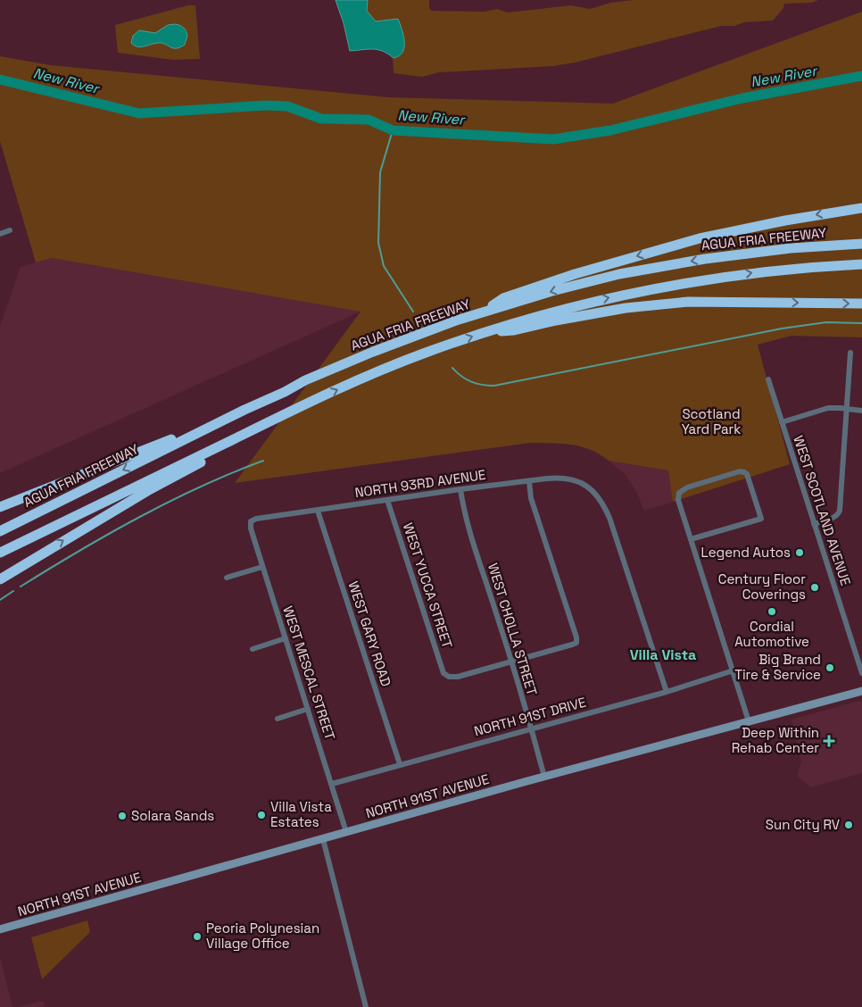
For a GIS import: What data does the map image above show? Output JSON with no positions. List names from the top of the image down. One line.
{"streets":{"highway":["AGUA FRIA FREEWAY"],"main road":["NORTH 91ST AVENUE"],"street":["NORTH 93RD AVENUE","WEST SCOTLAND AVENUE","WEST YUCCA STREET","WEST CHOLLA STREET","WEST GARY ROAD","WEST MESCAL STREET","NORTH 91ST DRIVE"]},"crossings":[["NORTH 93RD AVENUE","WEST YUCCA STREET"],["NORTH 93RD AVENUE","WEST CHOLLA STREET"],["NORTH 93RD AVENUE","WEST GARY ROAD"],["NORTH 93RD AVENUE","WEST MESCAL STREET"],["NORTH 93RD AVENUE","NORTH 91ST DRIVE"],["WEST YUCCA STREET","WEST CHOLLA STREET"],["WEST CHOLLA STREET","NORTH 91ST DRIVE"],["WEST CHOLLA STREET","NORTH 91ST AVENUE"],["WEST GARY ROAD","NORTH 91ST DRIVE"],["WEST MESCAL STREET","NORTH 91ST DRIVE"],["WEST MESCAL STREET","NORTH 91ST AVENUE"]],"districts":["Villa Vista"],"water":["New River"],"parks":["Scotland Yard Park"],"places":{"other":["Legend Autos","Century Floor Coverings","Cordial Automotive","Big Brand Tire & Service","Villa Vista Estates","Solara Sands","Sun City RV","Peoria Polynesian Village Office"],"health":["Deep Within Rehab Center"]}}
